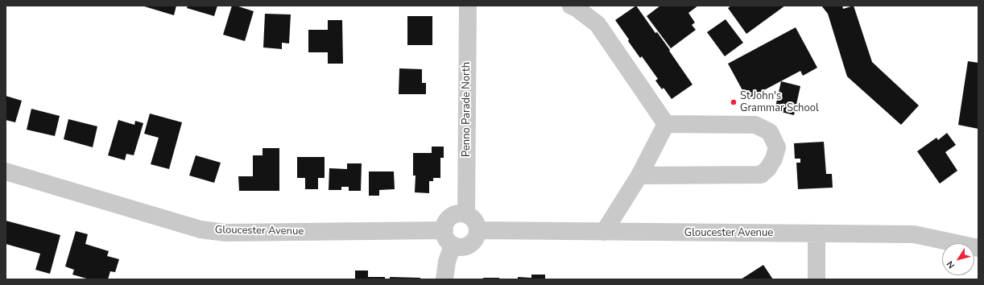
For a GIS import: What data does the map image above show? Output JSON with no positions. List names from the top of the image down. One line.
{"streets":{"street":["Penno Parade North","Gloucester Avenue"]},"crossings":[["Penno Parade North","Gloucester Avenue"]],"places":["St John's Grammar School"],"north":"bottom left"}
